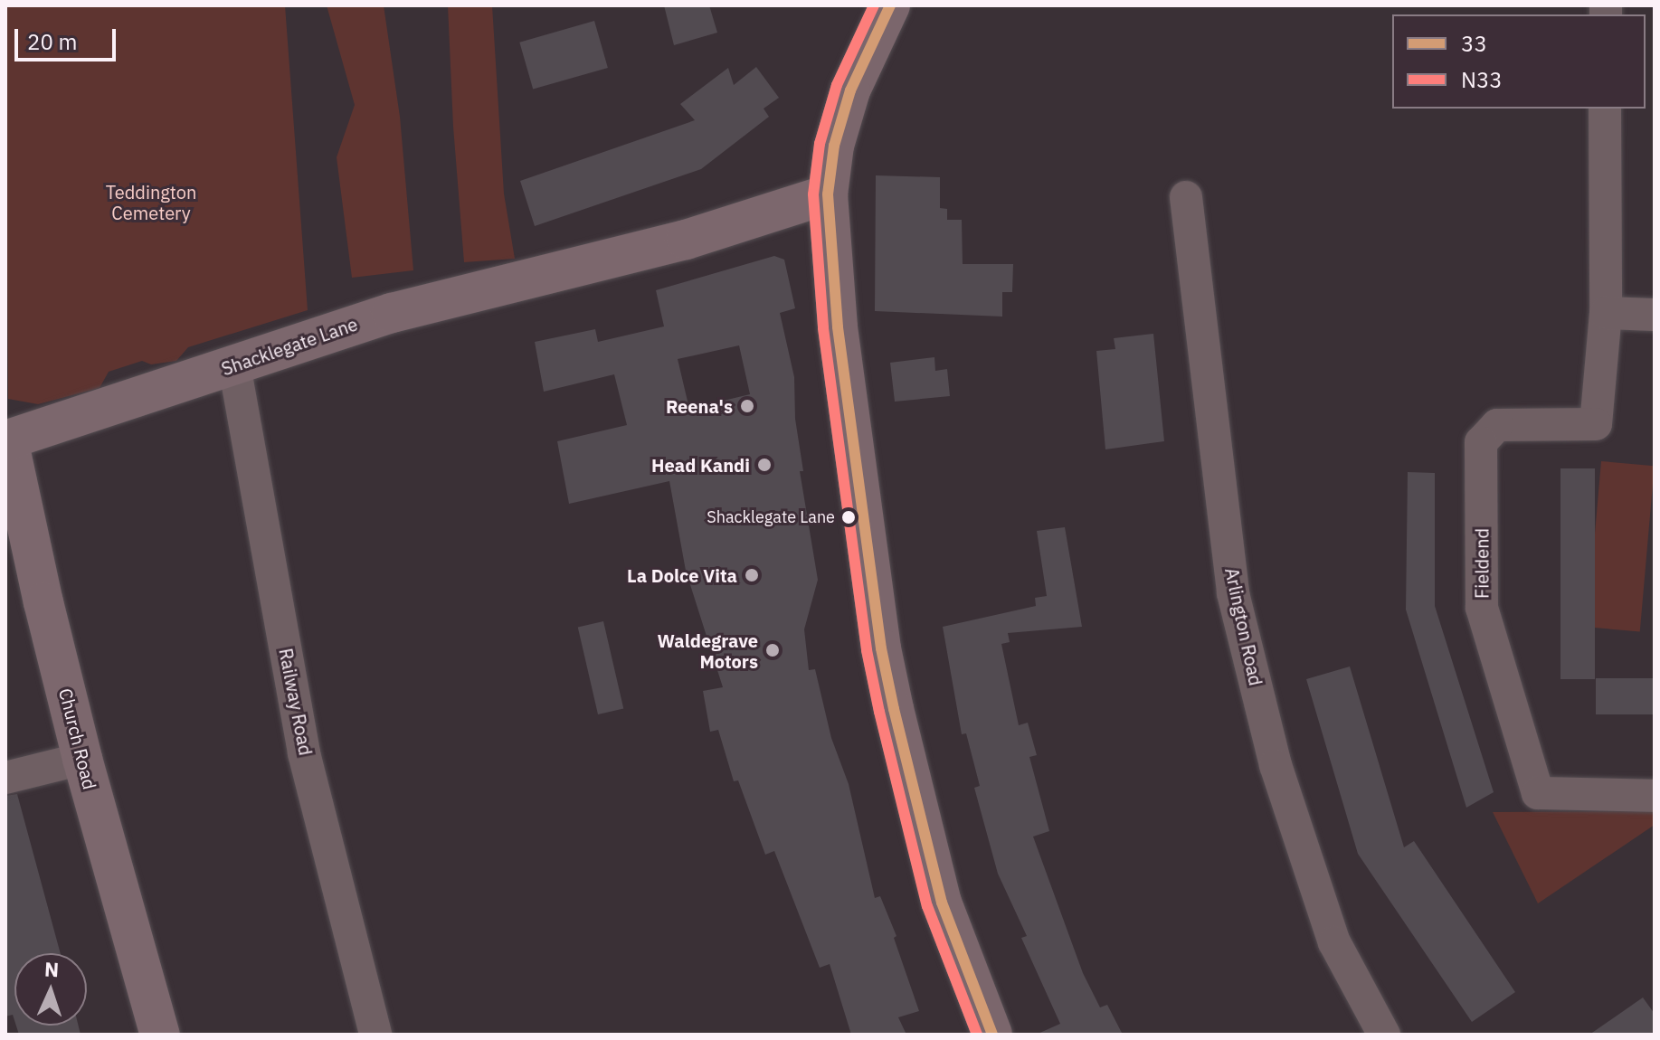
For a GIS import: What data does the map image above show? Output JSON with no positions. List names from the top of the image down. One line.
{"streets":{"main road":["Shacklegate Lane","Church Road"],"street":["Fieldend","Arlington Road","Railway Road"]},"crossings":[["Shacklegate Lane","Railway Road"],["Shacklegate Lane","Church Road"]],"parks":["Teddington Cemetery"],"places":["Reena's","Head Kandi","Shacklegate Lane","La Dolce Vita","Waldegrave Motors"],"lines":["transit line 33","transit line N33"],"legend":["33","N33"],"scale_bar":"20 m","north":"top"}
